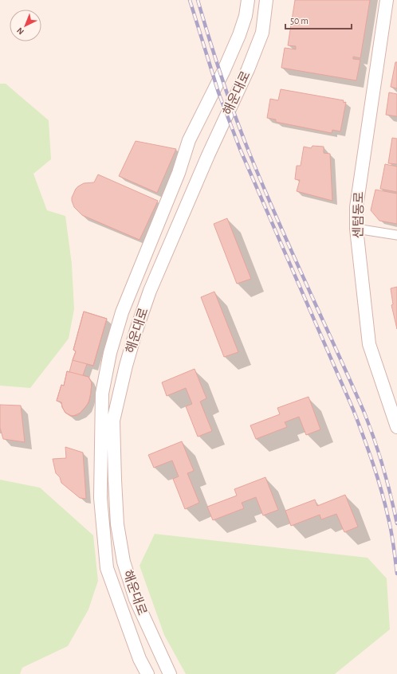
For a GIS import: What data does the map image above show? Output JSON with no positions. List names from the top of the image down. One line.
{"streets":{"main road":["해운대로","센텀동로"]},"scale_bar":"50 m","north":"bottom left"}
